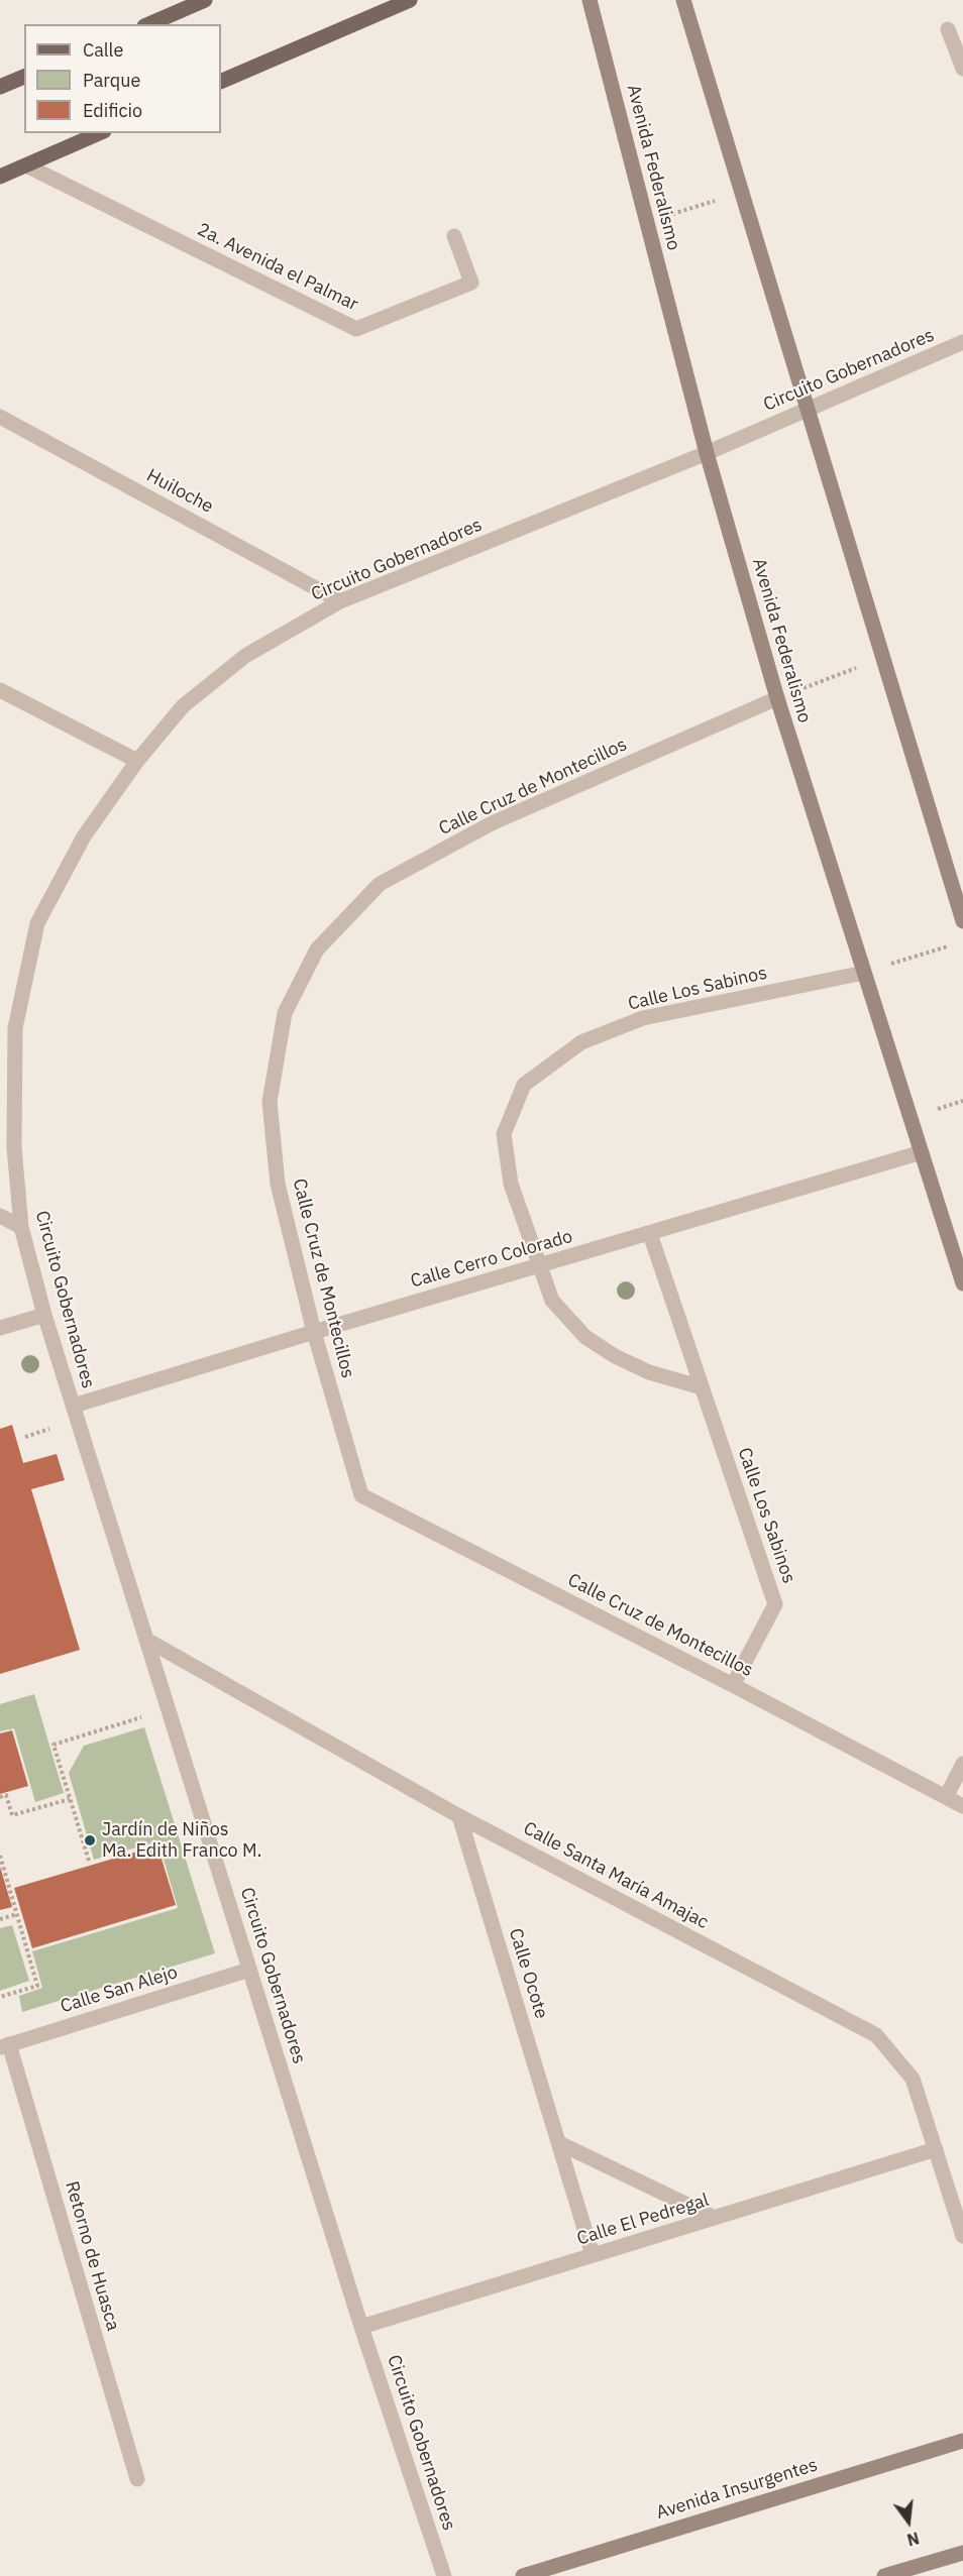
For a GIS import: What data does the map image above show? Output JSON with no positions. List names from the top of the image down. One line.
{"streets":{"main road":["Avenida Federalismo","Avenida Insurgentes"],"street":["2a. Avenida el Palmar","Circuito Gobernadores","Huiloche","Calle Cruz de Montecillos","Calle Los Sabinos","Calle Cerro Colorado","Calle Santa María Amajac","Calle Ocote","Calle San Alejo","Calle El Pedregal","Retorno de Huasca"]},"crossings":[["Avenida Federalismo","Circuito Gobernadores"],["Avenida Federalismo","Calle Cruz de Montecillos"],["Avenida Federalismo","Calle Los Sabinos"],["Avenida Federalismo","Calle Cerro Colorado"],["Circuito Gobernadores","Huiloche"],["Circuito Gobernadores","Calle Cerro Colorado"],["Circuito Gobernadores","Calle Santa María Amajac"],["Circuito Gobernadores","Calle San Alejo"],["Circuito Gobernadores","Calle El Pedregal"],["Calle Cruz de Montecillos","Calle Los Sabinos"],["Calle Cruz de Montecillos","Calle Cerro Colorado"],["Calle Los Sabinos","Calle Cerro Colorado"],["Calle Santa María Amajac","Calle Ocote"],["Calle Santa María Amajac","Calle El Pedregal"],["Calle Ocote","Calle El Pedregal"],["Calle San Alejo","Retorno de Huasca"]],"places":["Jardín de Niños Ma. Edith Franco M."],"legend":["Calle","Parque","Edificio"],"north":"bottom"}
